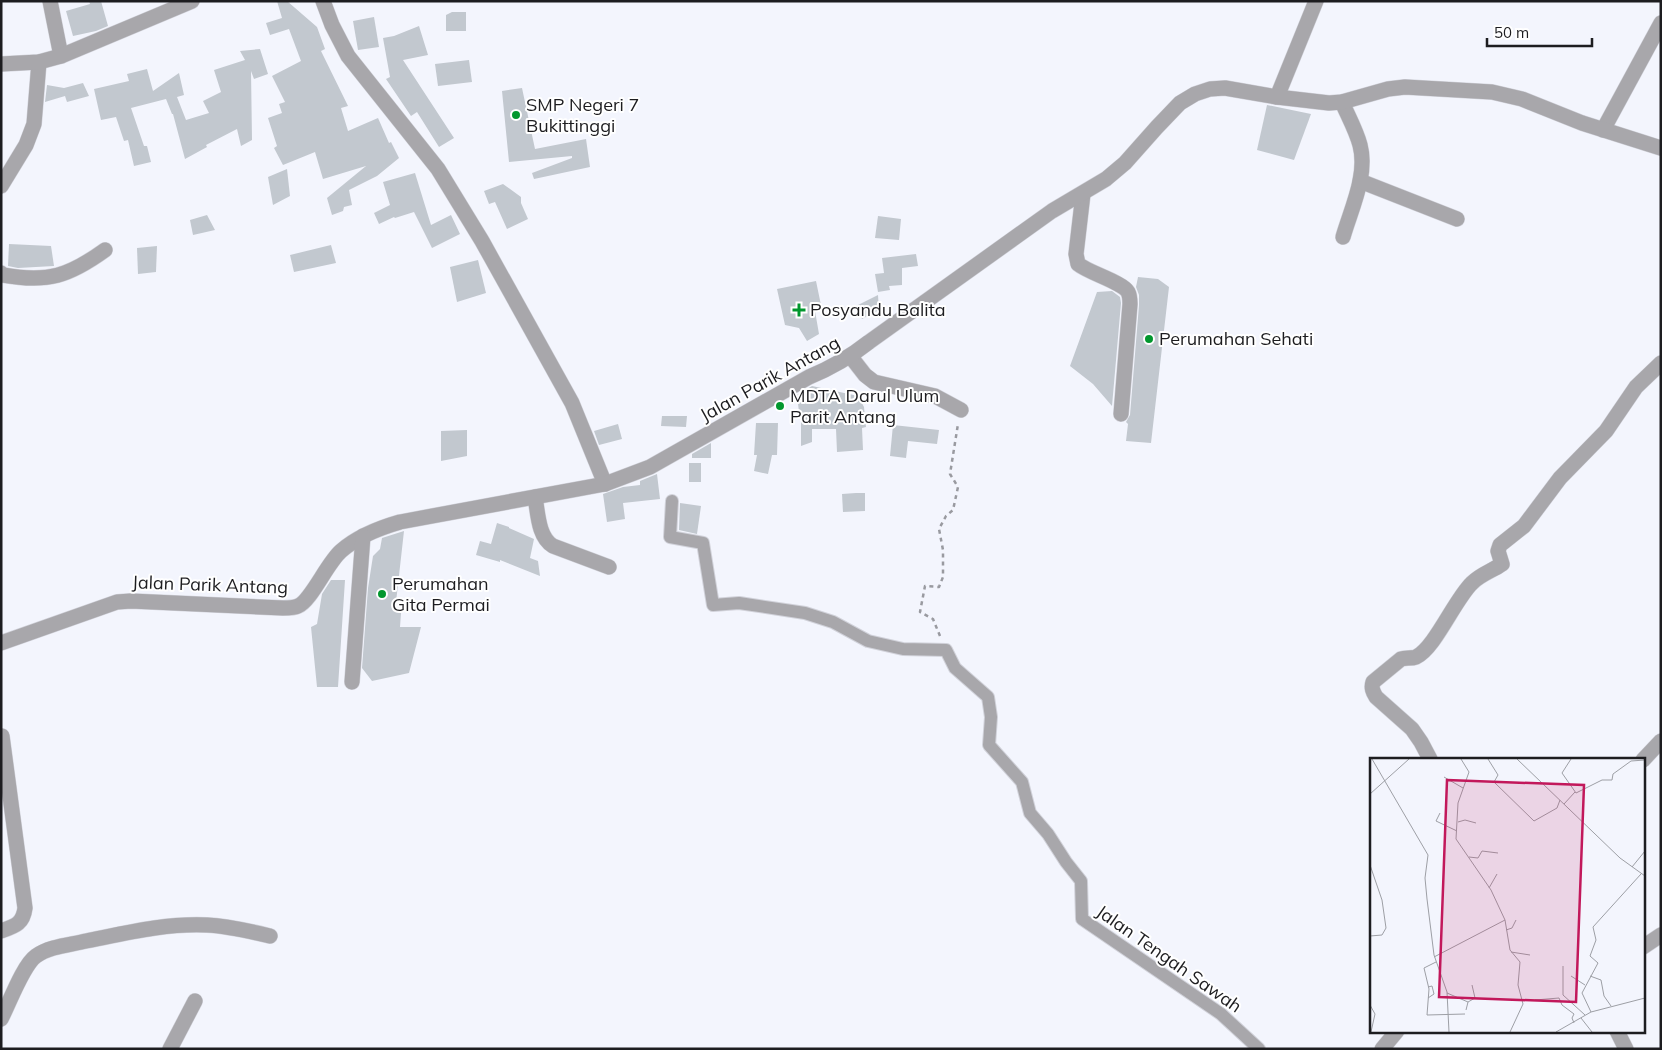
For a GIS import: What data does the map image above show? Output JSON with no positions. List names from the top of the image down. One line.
{"streets":{"street":["Jalan Parik Antang","Jalan Tengah Sawah"]},"places":{"other":["SMP Negeri 7 Bukittinggi","Perumahan Sehati","MDTA Darul Ulum Parit Antang","Perumahan Gita Permai"],"health":["Posyandu Balita"]},"scale_bar":"50 m"}
